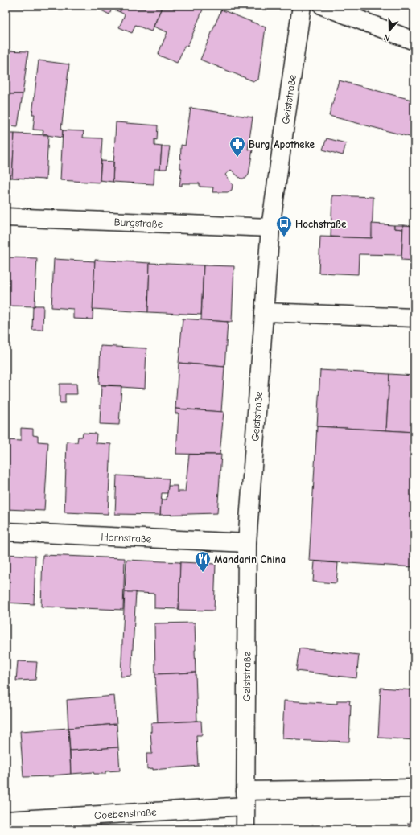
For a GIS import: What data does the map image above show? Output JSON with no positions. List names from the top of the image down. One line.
{"streets":{"street":["Geiststraße","Burgstraße","Hornstraße","Goebenstraße"]},"crossings":[["Geiststraße","Burgstraße"],["Geiststraße","Hornstraße"],["Geiststraße","Goebenstraße"]],"places":{"pharmacy":["Burg Apotheke"],"bus stop":["Hochstraße"],"restaurant":["Mandarin China"]},"north":"bottom"}
